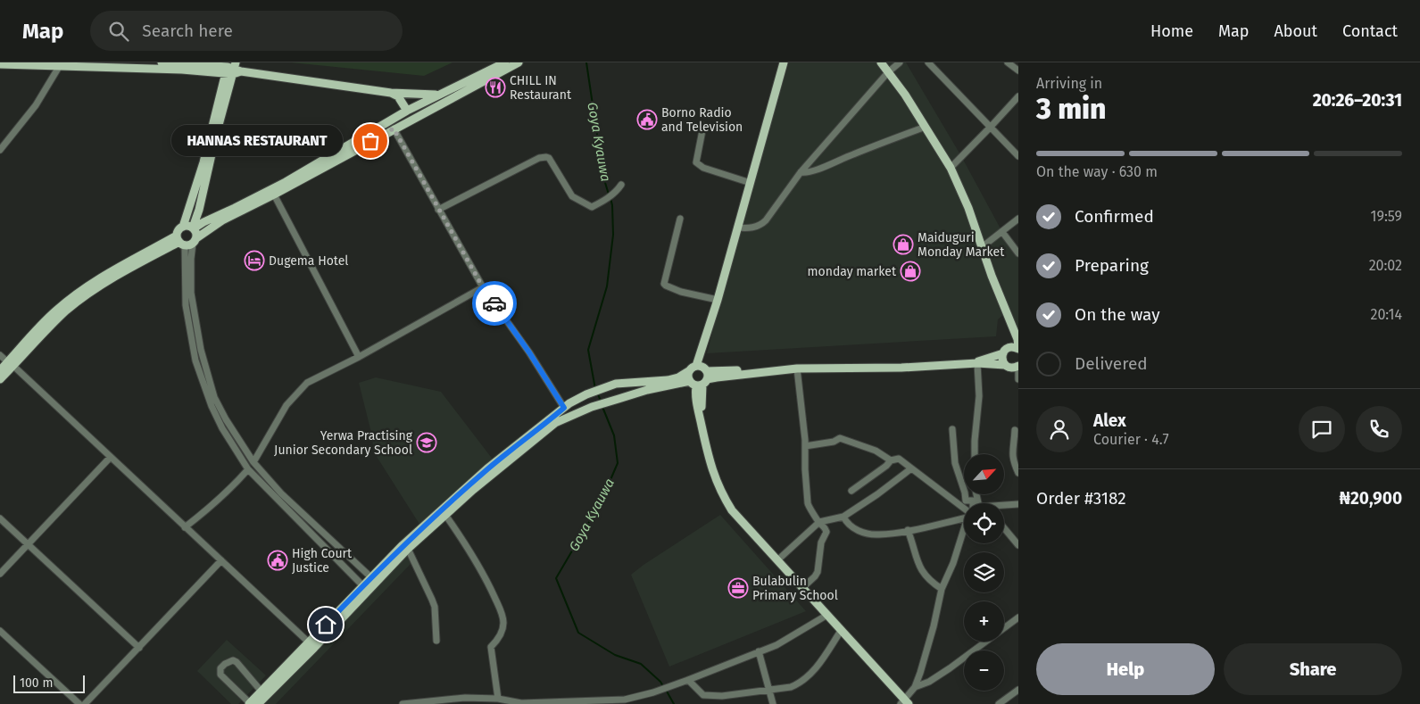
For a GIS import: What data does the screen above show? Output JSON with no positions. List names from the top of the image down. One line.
{"water":["Goya Kyauwa"],"places":{"restaurant":["CHILL IN Restaurant"],"public building":["Borno Radio and Television","High Court Justice"],"other":["HANNAS RESTAURANT"],"shop":["Maiduguri Monday Market","monday market"],"hotel":["Dugema Hotel"],"school or university":["Yerwa Practising Junior Secondary School"],"office":["Bulabulin Primary School"]},"scale_bar":"100 m","north":"top right","page":{"header":"Map","search":"Search here","nav":["Home","Map","About","Contact"],"heading":["3 min","Arriving in","20:26–20:31"],"panel":["Alex","Courier · 4.7","Order #3182","₦20,900"],"bubble":"HANNAS RESTAURANT","bar":"On the way · 630 m","list":[["Confirmed","19:59"],["Preparing","20:02"],["On the way","20:14"],"Delivered"],"map_buttons":["+","−"],"buttons":["Help","Share"],"scale":"100 m"}}
